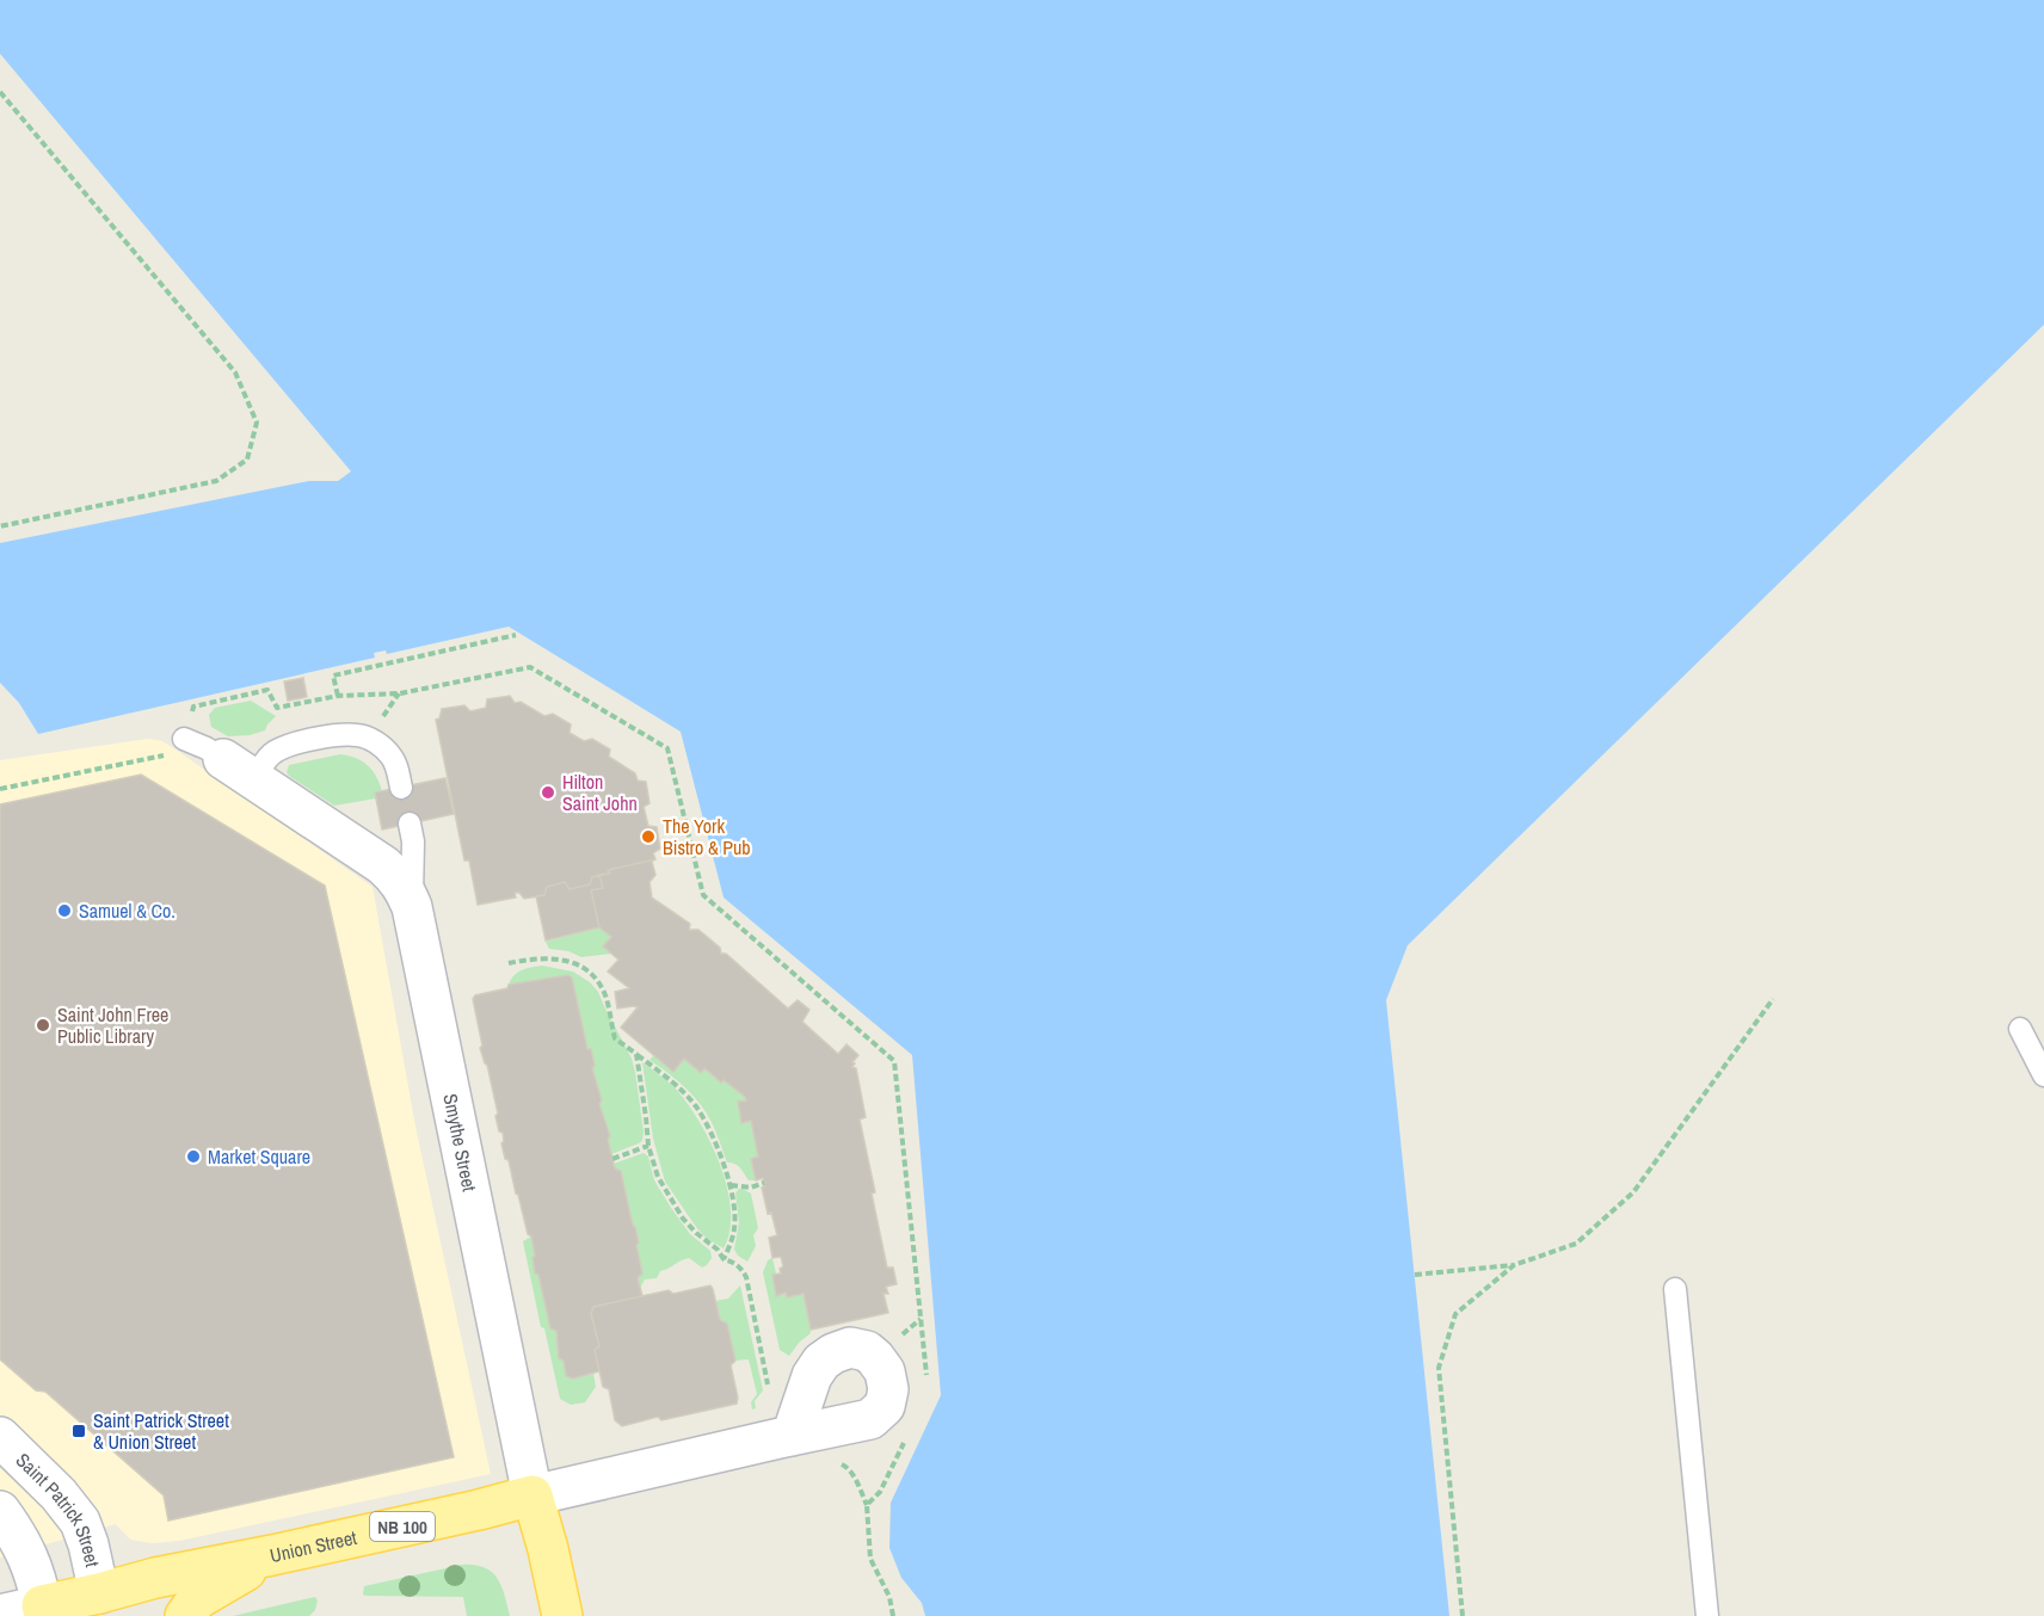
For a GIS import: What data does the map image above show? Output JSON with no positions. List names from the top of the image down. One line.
{"streets":{"main road":["Smythe Street","NB 100","Union Street"],"street":["Saint Patrick Street"]},"crossings":[["Smythe Street","Union Street"],["Saint Patrick Street","Union Street"]],"places":{"other":["Hilton Saint John","The York Bistro & Pub","Samuel & Co.","Saint John Free Public Library","Market Square"],"transit":["Saint Patrick Street & Union Street"]}}
